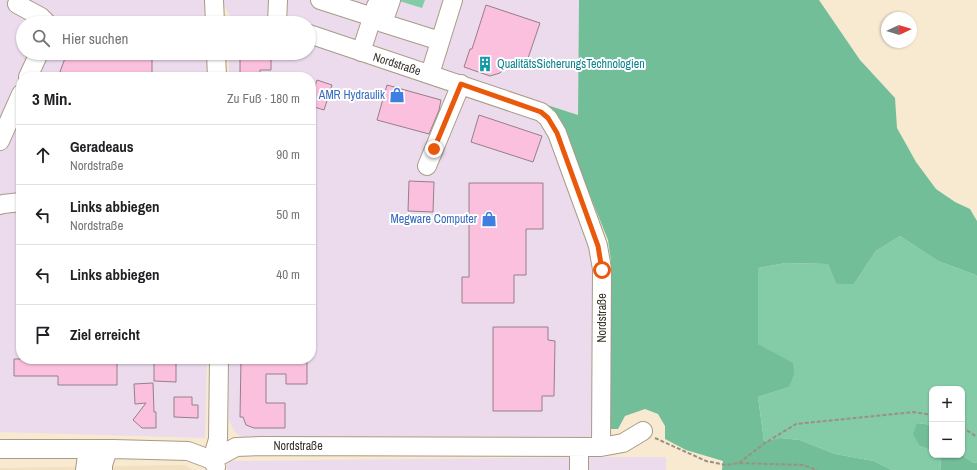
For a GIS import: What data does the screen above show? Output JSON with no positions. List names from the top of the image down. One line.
{"streets":{"street":["Nordstraße"]},"places":{"building":["QualitätsSicherungsTechnologien"],"shop":["AMR Hydraulik","Megware Computer"]},"north":"right","page":{"search":"Hier suchen","heading":["3 Min.","Zu Fuß · 180 m"],"list":[["Geradeaus","Nordstraße","90 m"],["Links abbiegen","Nordstraße","50 m"],["Links abbiegen","40 m"],"Ziel erreicht"],"map_buttons":["+","−"]}}
